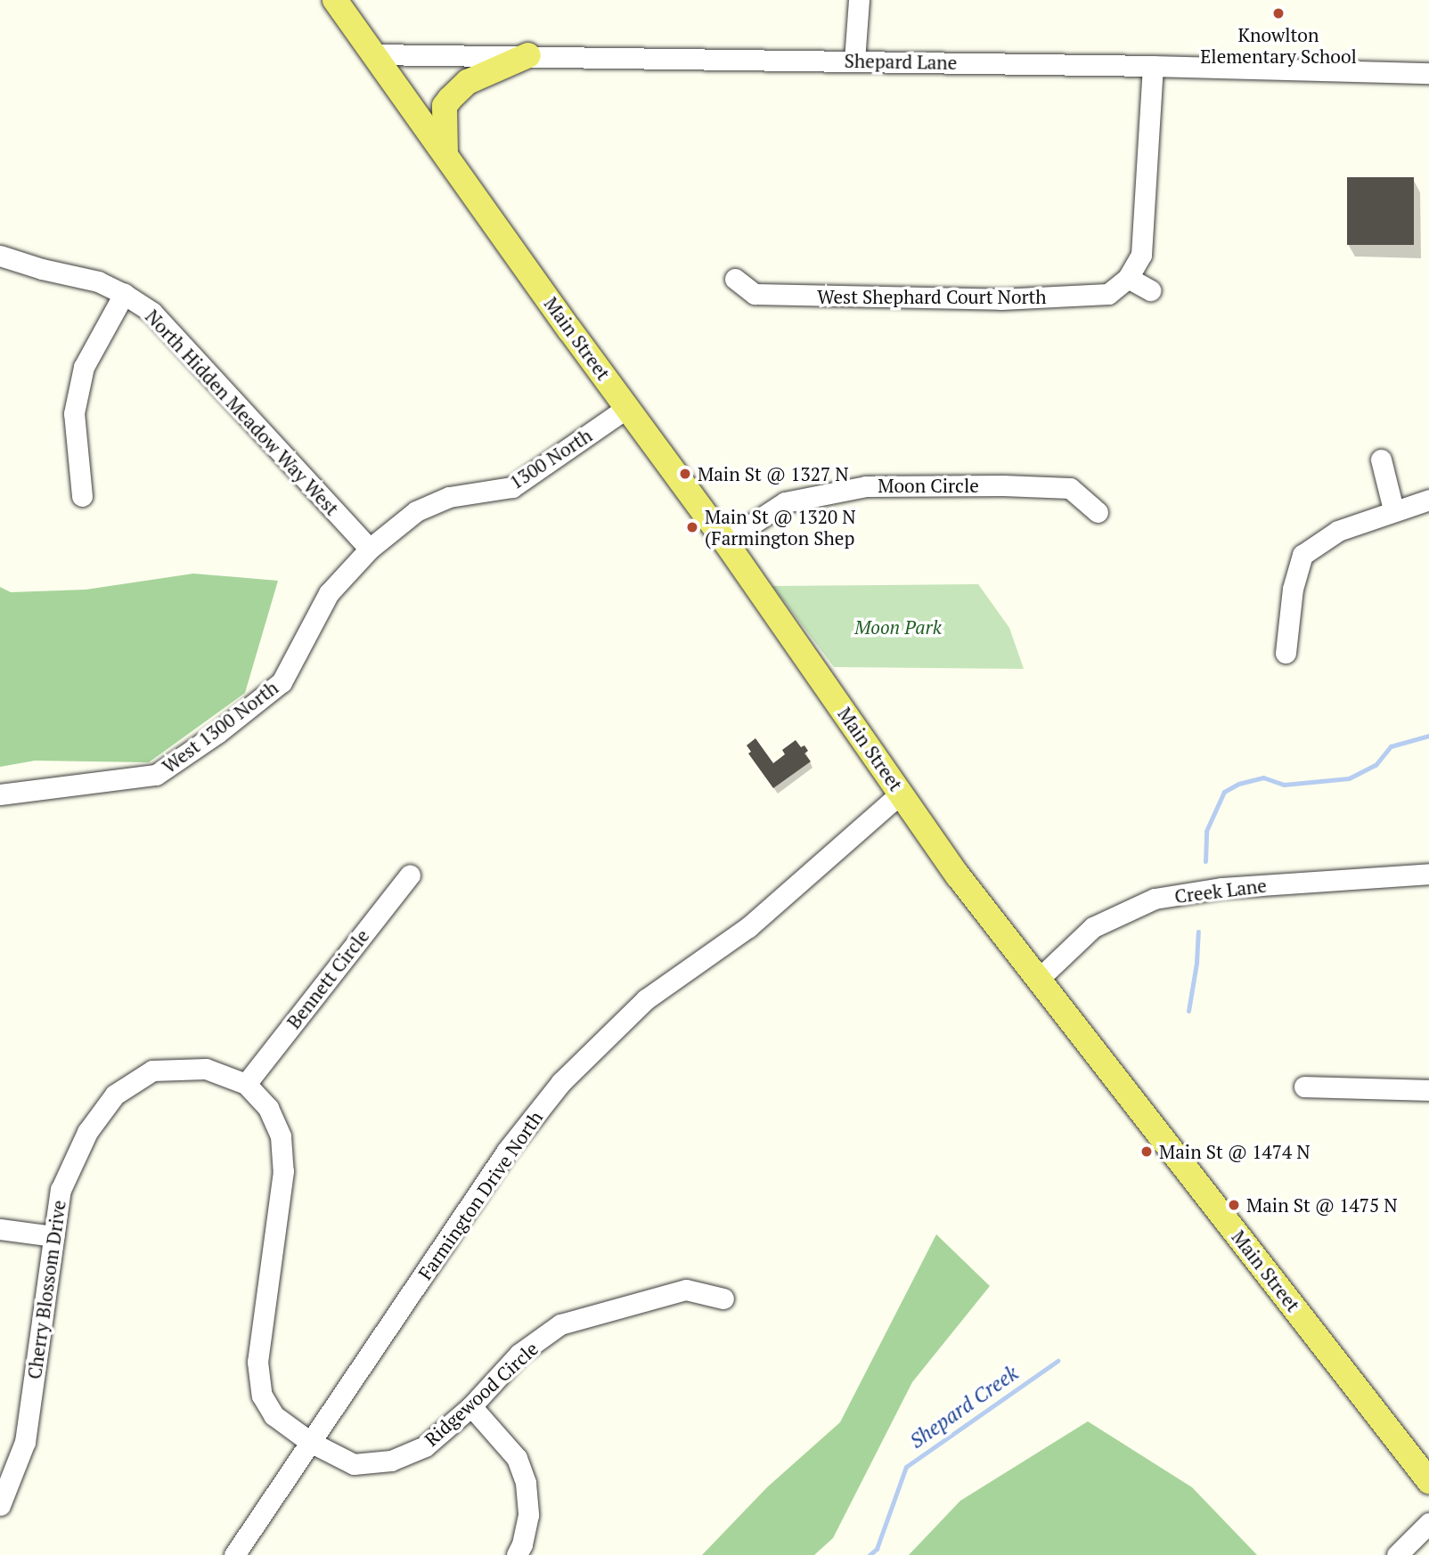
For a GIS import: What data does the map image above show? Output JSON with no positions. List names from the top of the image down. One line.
{"streets":{"main road":["Main Street"],"street":["Shepard Lane","West Shephard Court North","North Hidden Meadow Way West","1300 North","Moon Circle","West 1300 North","Creek Lane","Bennett Circle","Farmington Drive North","Cherry Blossom Drive","Ridgewood Circle"]},"crossings":[["Shepard Lane","Main Street"],["Main Street","1300 North"],["Main Street","Moon Circle"],["Main Street","Creek Lane"],["Main Street","Farmington Drive North"],["North Hidden Meadow Way West","1300 North"],["North Hidden Meadow Way West","West 1300 North"],["1300 North","West 1300 North"],["Bennett Circle","Cherry Blossom Drive"],["Farmington Drive North","Cherry Blossom Drive"],["Farmington Drive North","Ridgewood Circle"],["Cherry Blossom Drive","Ridgewood Circle"]],"water":["Shepard Creek"],"parks":["Moon Park"],"places":["Knowlton Elementary School","Main St @ 1327 N","Main St @ 1320 N (Farmington Shep","Main St @ 1474 N","Main St @ 1475 N"]}
